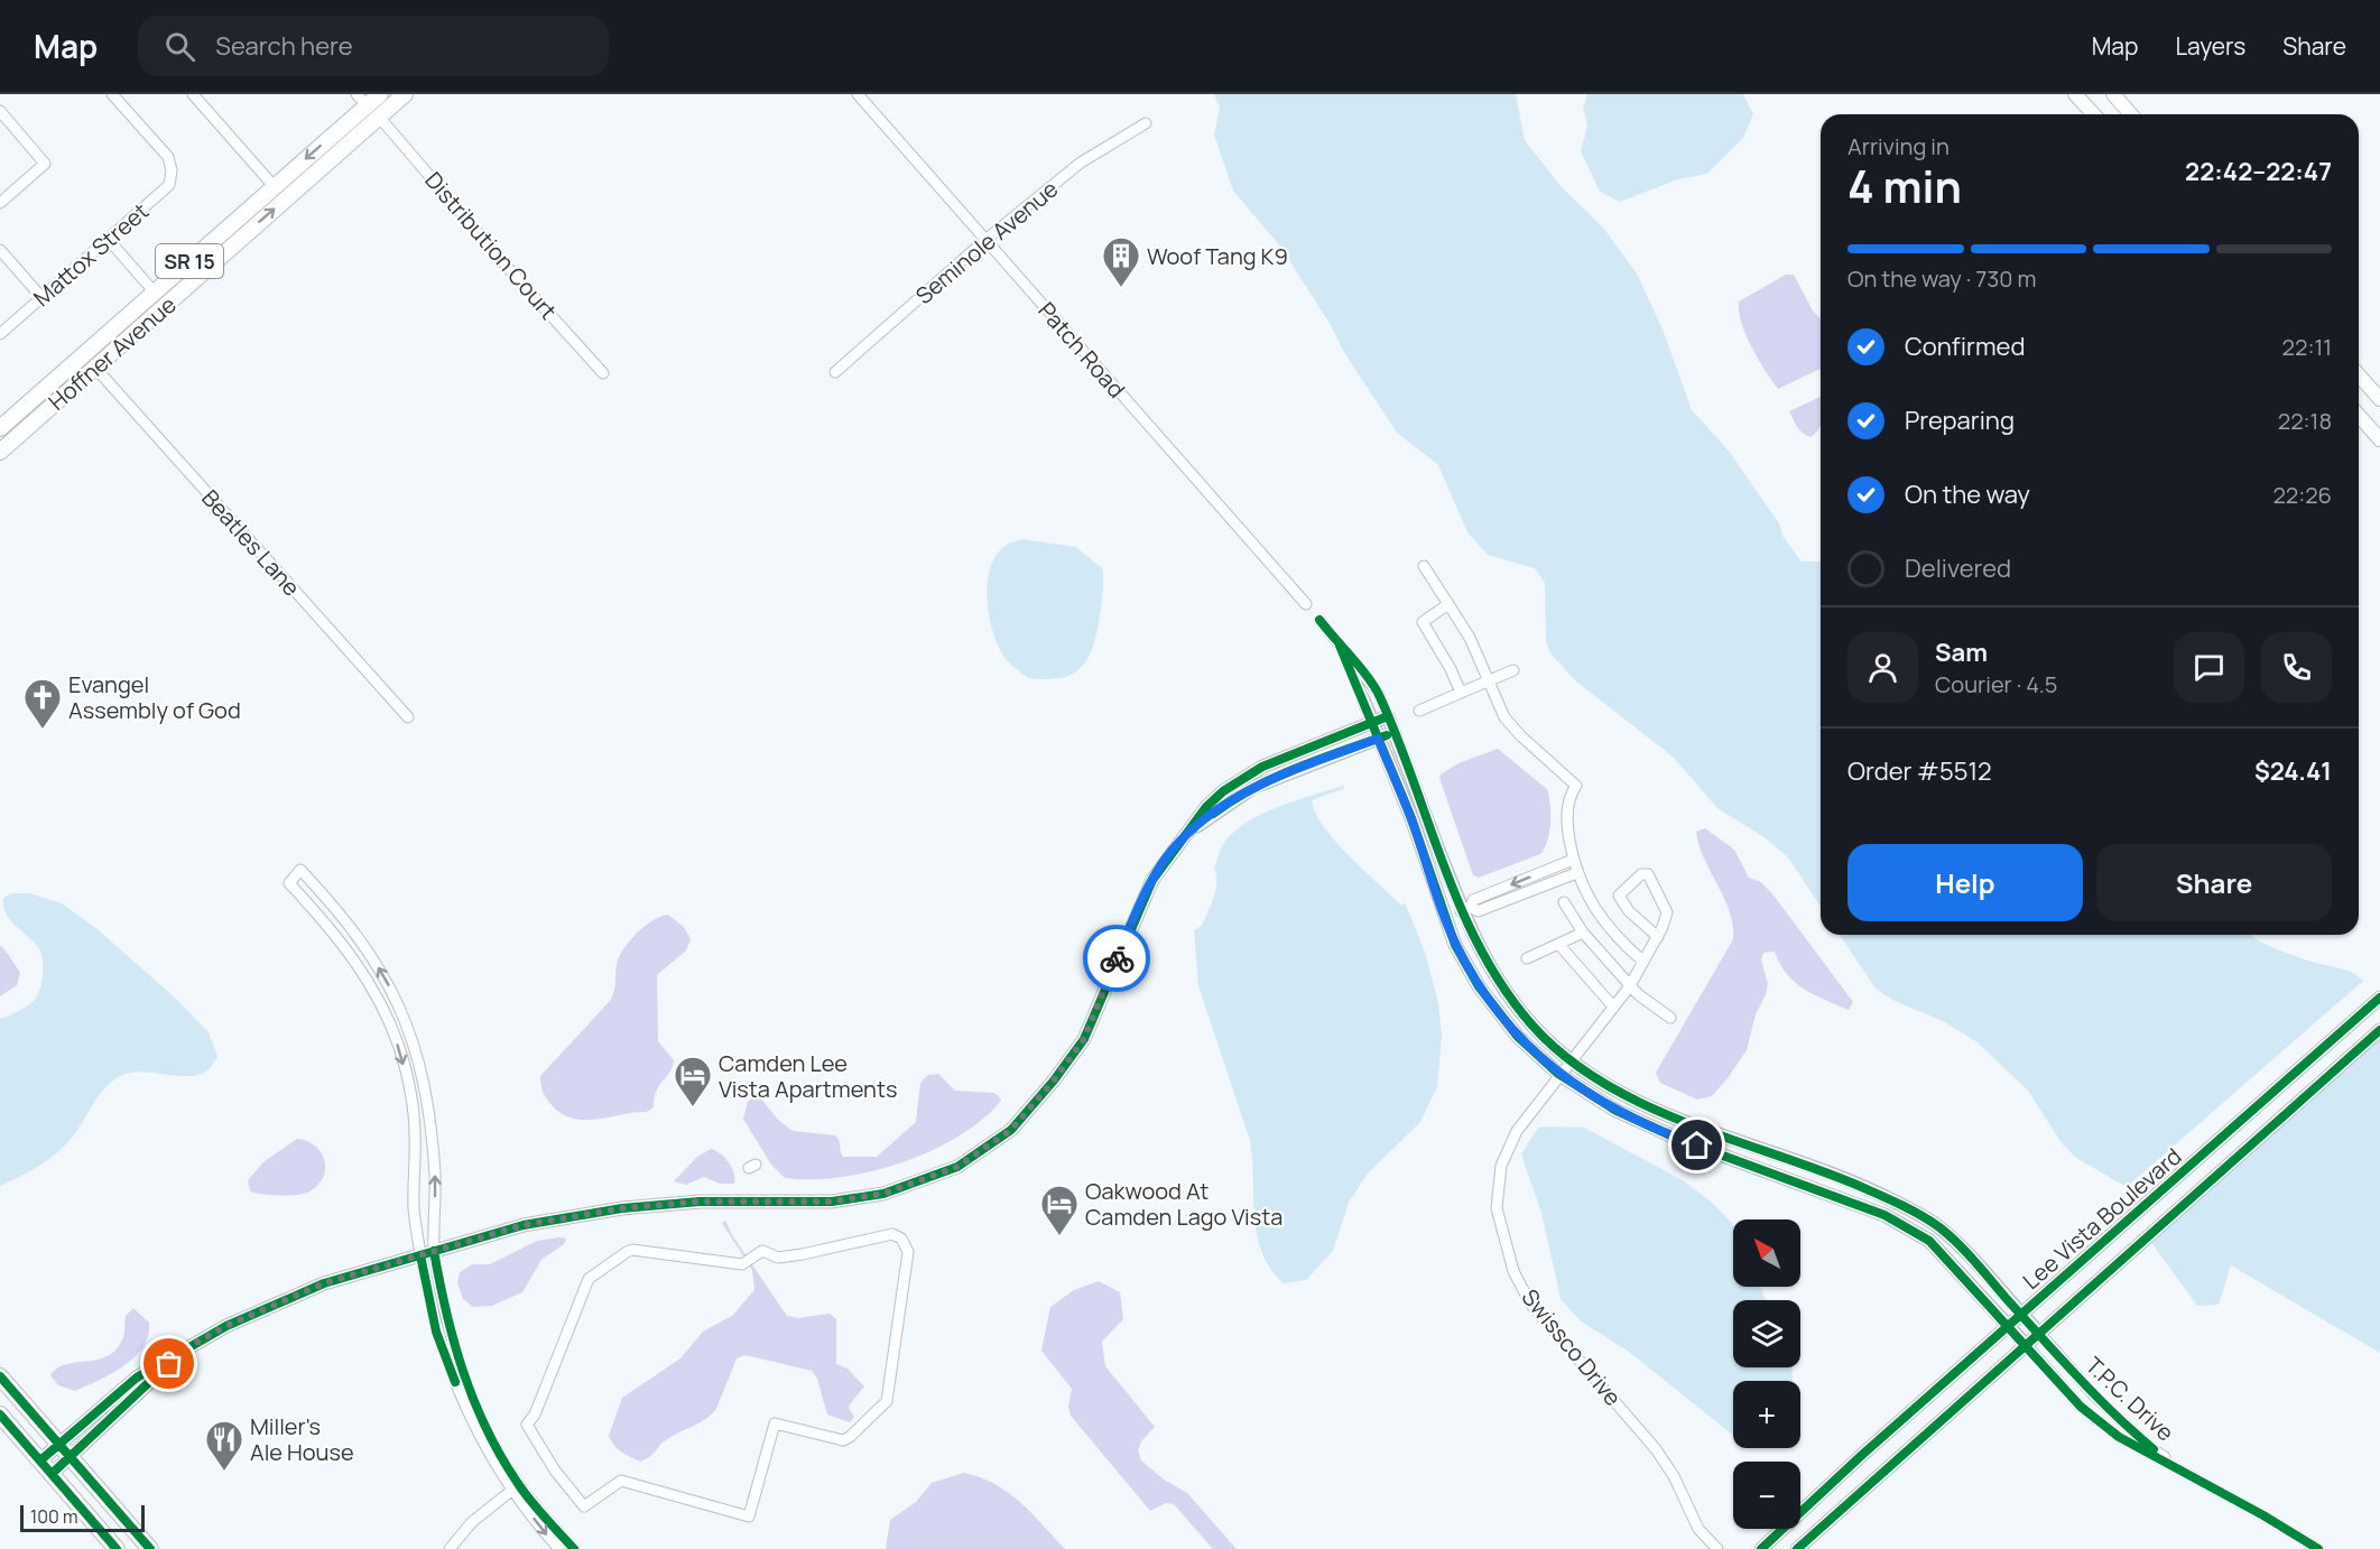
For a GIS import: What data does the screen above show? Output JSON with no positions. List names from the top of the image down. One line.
{"streets":{"main road":["SR 15","Hoffner Avenue"],"street":["Seminole Avenue","Distribution Court","Mattox Street","Patch Road","Beatles Lane","Lee Vista Boulevard","Swissco Drive","T.P.C. Drive"]},"crossings":[["Seminole Avenue","Patch Road"],["Distribution Court","Hoffner Avenue"],["Hoffner Avenue","Beatles Lane"],["Lee Vista Boulevard","T.P.C. Drive"]],"places":{"building":["Woof Tang K9"],"church":["Evangel Assembly of God"],"hotel":["Camden Lee Vista Apartments","Oakwood At Camden Lago Vista"],"restaurant":["Miller's Ale House"]},"scale_bar":"100 m","north":"top left","page":{"header":"Map","search":"Search here","nav":["Map","Layers","Share"],"heading":["4 min","Arriving in","22:42–22:47"],"panel":["Sam","Courier · 4.5","Order #5512","$24.41"],"bar":"On the way · 730 m","list":[["Confirmed","22:11"],["Preparing","22:18"],["On the way","22:26"],"Delivered"],"buttons":["Help","Share"],"map_buttons":["+","−"],"scale":"100 m"}}
